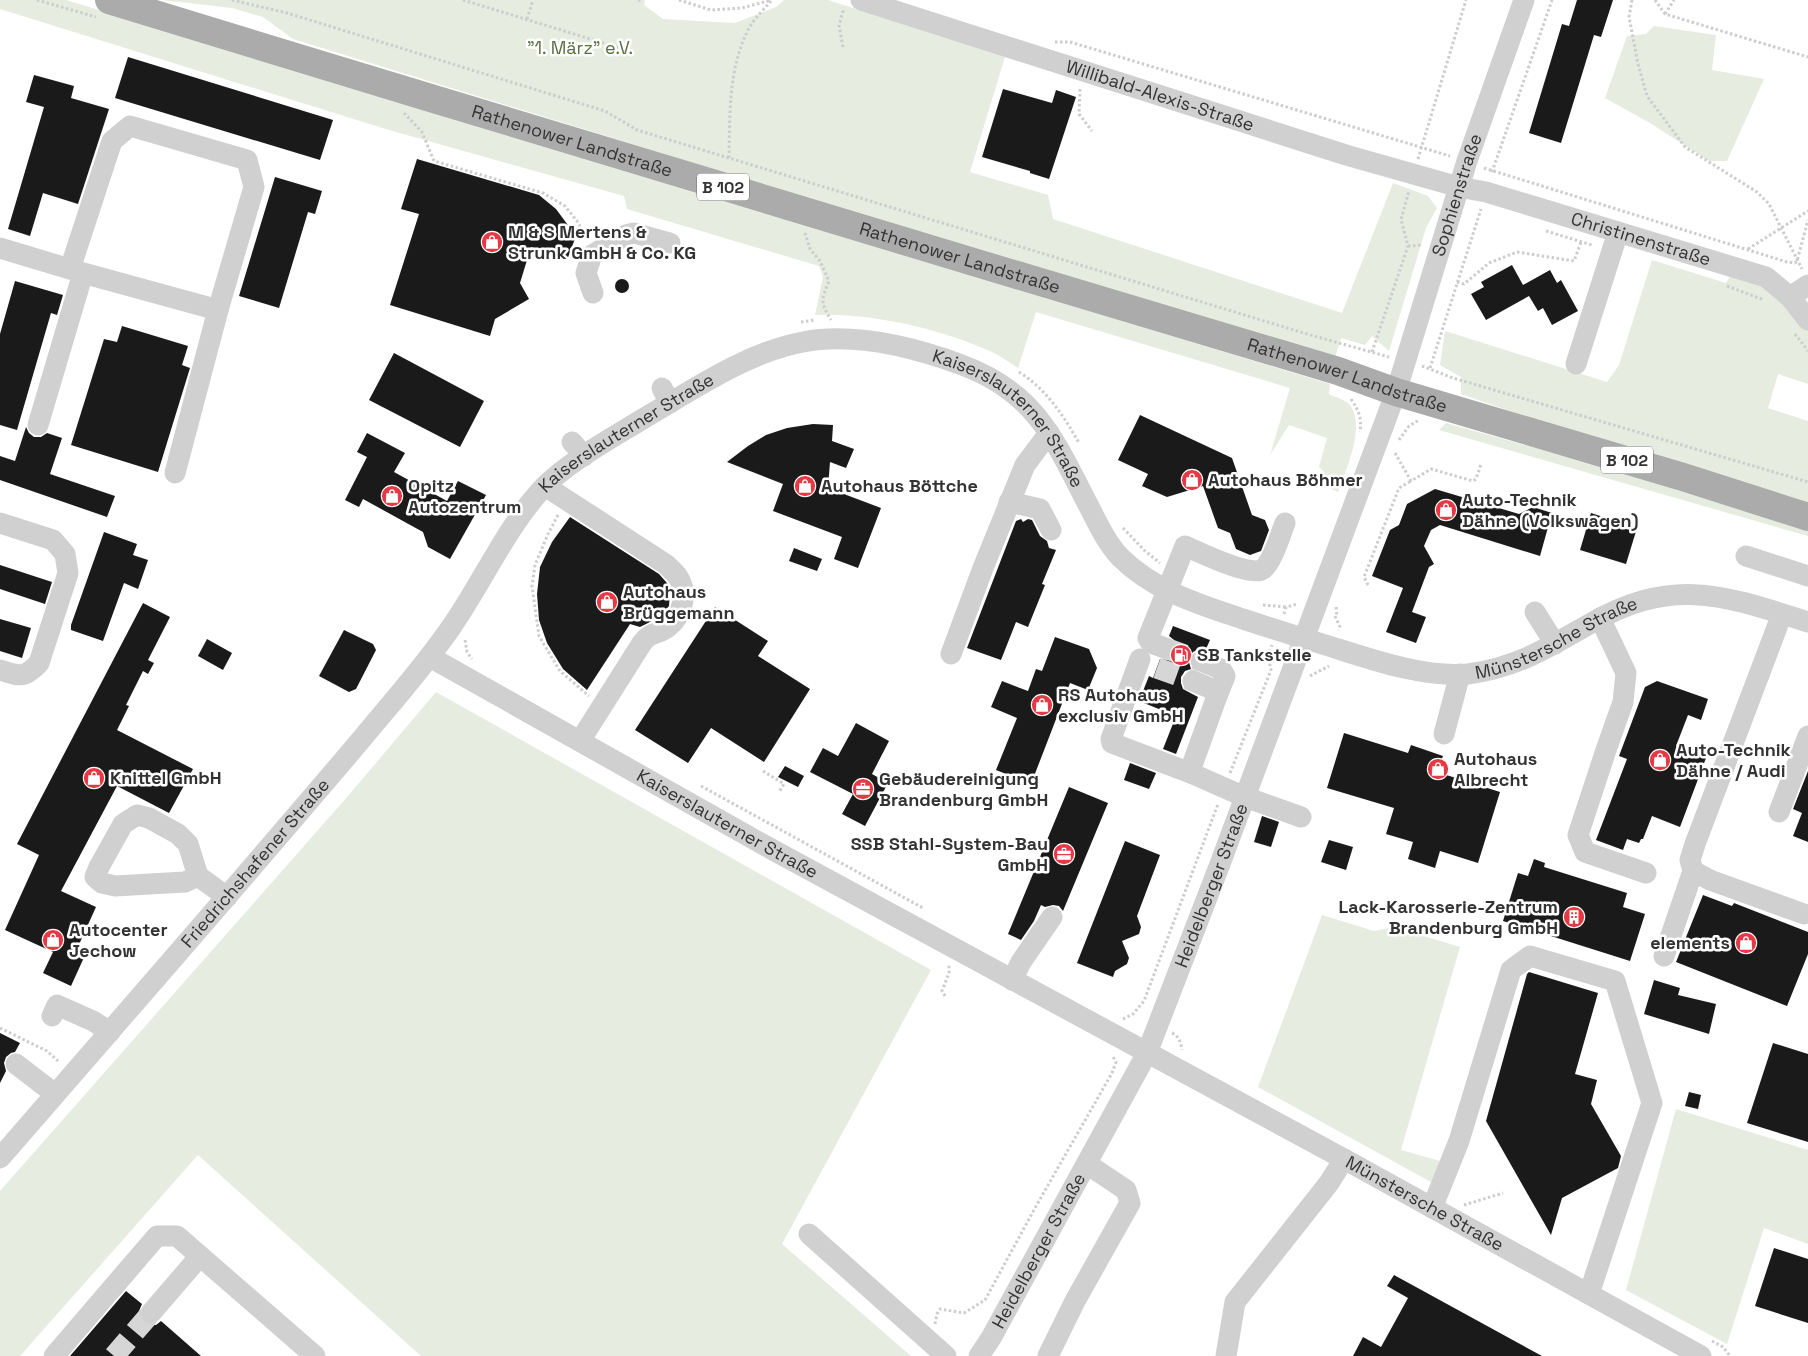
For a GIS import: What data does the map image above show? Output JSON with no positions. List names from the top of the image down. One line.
{"streets":{"main road":["Rathenower Landstraße","B 102"],"street":["Willibald-Alexis-Straße","Sophienstraße","Christinenstraße","Kaiserslauterner Straße","Münstersche Straße","Friedrichshafener Straße","Heidelberger Straße"]},"crossings":[["Willibald-Alexis-Straße","Sophienstraße"],["Willibald-Alexis-Straße","Christinenstraße"],["Rathenower Landstraße","Sophienstraße"],["Rathenower Landstraße","Heidelberger Straße"],["Sophienstraße","Christinenstraße"],["Sophienstraße","Heidelberger Straße"],["Kaiserslauterner Straße","Münstersche Straße"],["Kaiserslauterner Straße","Friedrichshafener Straße"],["Kaiserslauterner Straße","Heidelberger Straße"],["Münstersche Straße","Heidelberger Straße"]],"parks":["\"1. März\" e.V."],"places":{"shop":["M & S Mertens & Strunk GmbH & Co. KG","Autohaus Böhmer","Autohaus Böttche","Opitz Autozentrum","Auto-Technik Dähne (Volkswagen)","Autohaus Brüggemann","RS Autohaus exclusiv GmbH","Auto-Technik Dähne / Audi","Autohaus Albrecht","Knittel GmbH","Autocenter Jechow","elements"],"fuel station":["SB Tankstelle"],"office":["Gebäudereinigung Brandenburg GmbH","SSB Stahl-System-Bau GmbH"],"building":["Lack-Karosserie-Zentrum Brandenburg GmbH"]}}
